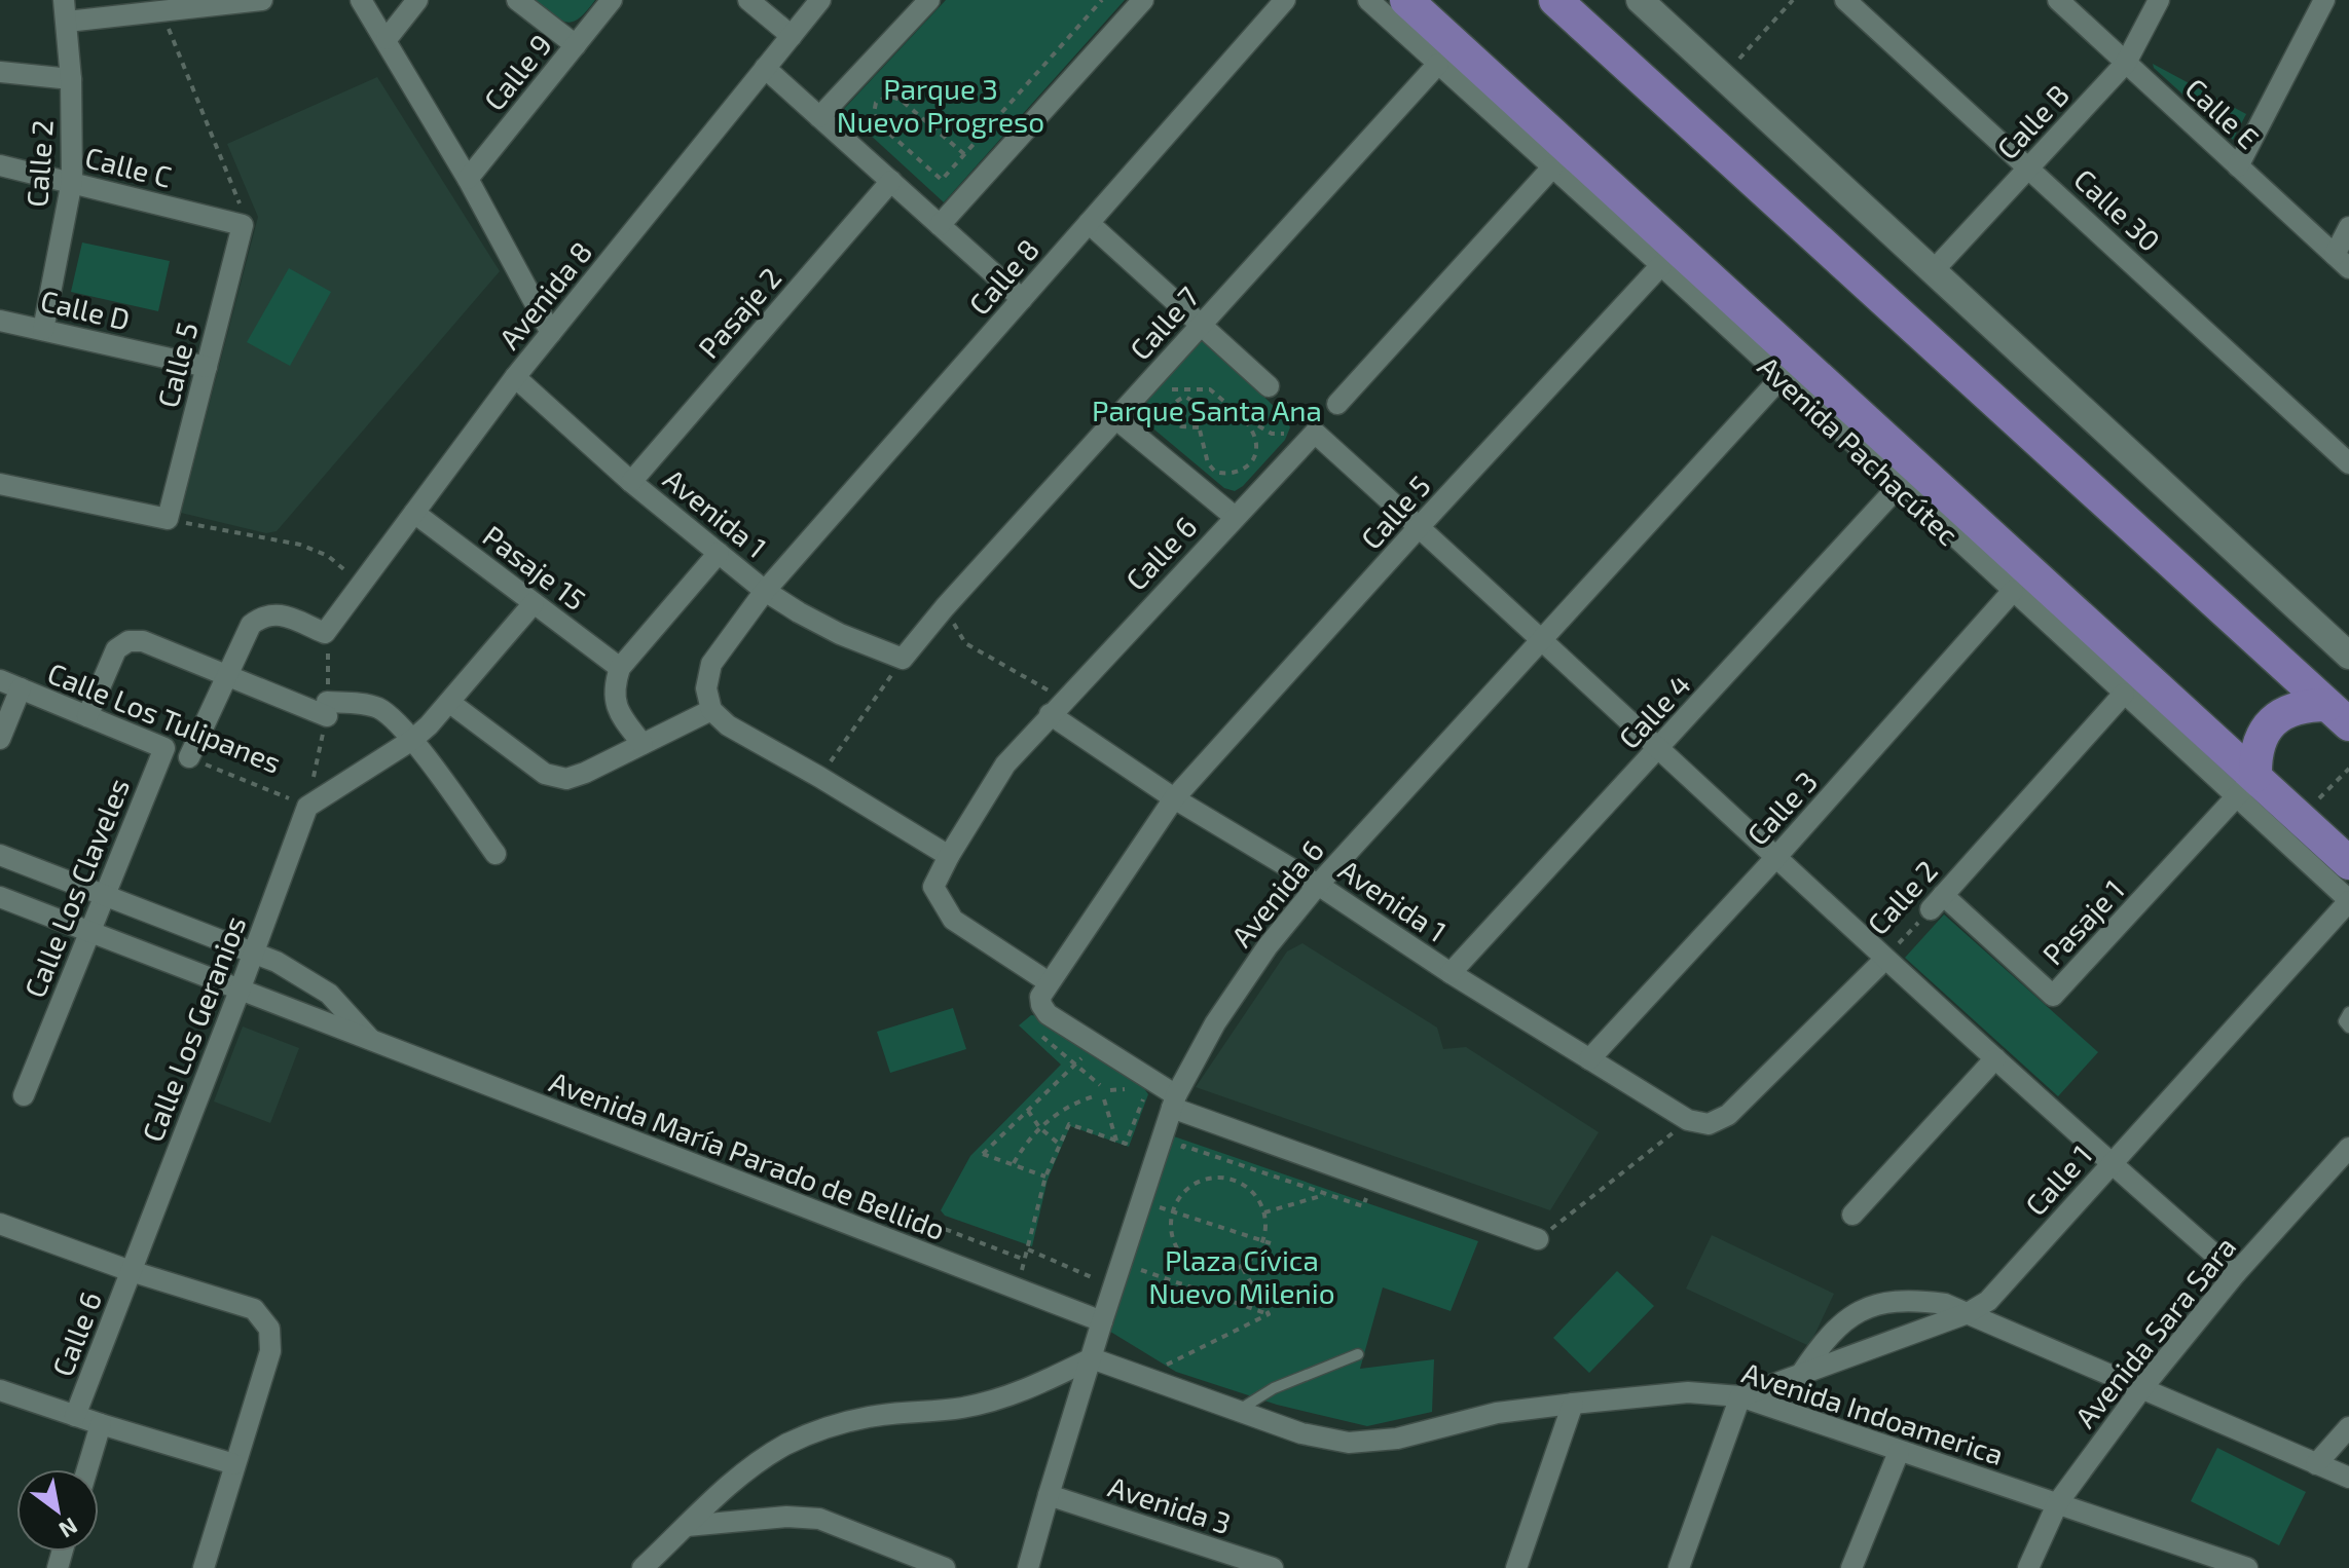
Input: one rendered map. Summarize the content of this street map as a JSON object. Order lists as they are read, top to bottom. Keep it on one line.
{"streets":{"main road":["Avenida Pachacútec"],"street":["Calle 9","Calle E","Calle B","Calle 2","Calle C","Calle 30","Calle 8","Avenida 8","Calle D","Pasaje 2","Calle 7","Calle 5","Avenida 1","Calle 6","Pasaje 15","Calle 4","Calle Los Tulipanes","Calle 3","Calle Los Claveles","Avenida 6","Pasaje 1","Calle Los Geranios","Avenida María Parado de Bellido","Calle 1","Avenida Sara Sara","Avenida Indoamerica","Avenida 3"]},"crossings":[["Calle E","Calle B"],["Calle B","Calle 30"],["Calle 2","Calle C"],["Calle 2","Calle D"],["Calle 2","Avenida Pachacútec"],["Calle 2","Avenida 1"],["Calle 2","Pasaje 1"],["Calle C","Calle 5"],["Calle 8","Avenida 1"],["Avenida 8","Avenida 1"],["Avenida 8","Pasaje 15"],["Calle D","Calle 5"],["Pasaje 2","Avenida 1"],["Calle 7","Avenida Pachacútec"],["Calle 7","Avenida 1"],["Calle 5","Avenida Pachacútec"],["Calle 5","Avenida 1"],["Calle 5","Calle 6"],["Avenida Pachacútec","Calle 4"],["Avenida Pachacútec","Calle 3"],["Avenida Pachacútec","Avenida 6"],["Avenida Pachacútec","Pasaje 1"],["Avenida Pachacútec","Calle 1"],["Avenida 1","Calle 6"],["Avenida 1","Calle 4"],["Avenida 1","Calle 3"],["Avenida 1","Avenida 6"],["Calle 6","Calle Los Geranios"],["Calle Los Tulipanes","Calle Los Claveles"],["Calle Los Tulipanes","Calle Los Geranios"],["Calle Los Claveles","Avenida María Parado de Bellido"],["Avenida 6","Avenida María Parado de Bellido"],["Avenida 6","Avenida Indoamerica"],["Avenida 6","Avenida 3"],["Calle Los Geranios","Avenida María Parado de Bellido"],["Calle 1","Avenida Indoamerica"],["Avenida Sara Sara","Avenida Indoamerica"]],"parks":["Parque 3 Nuevo Progreso","Parque Santa Ana","Plaza Cívica Nuevo Milenio"],"north":"bottom right"}
